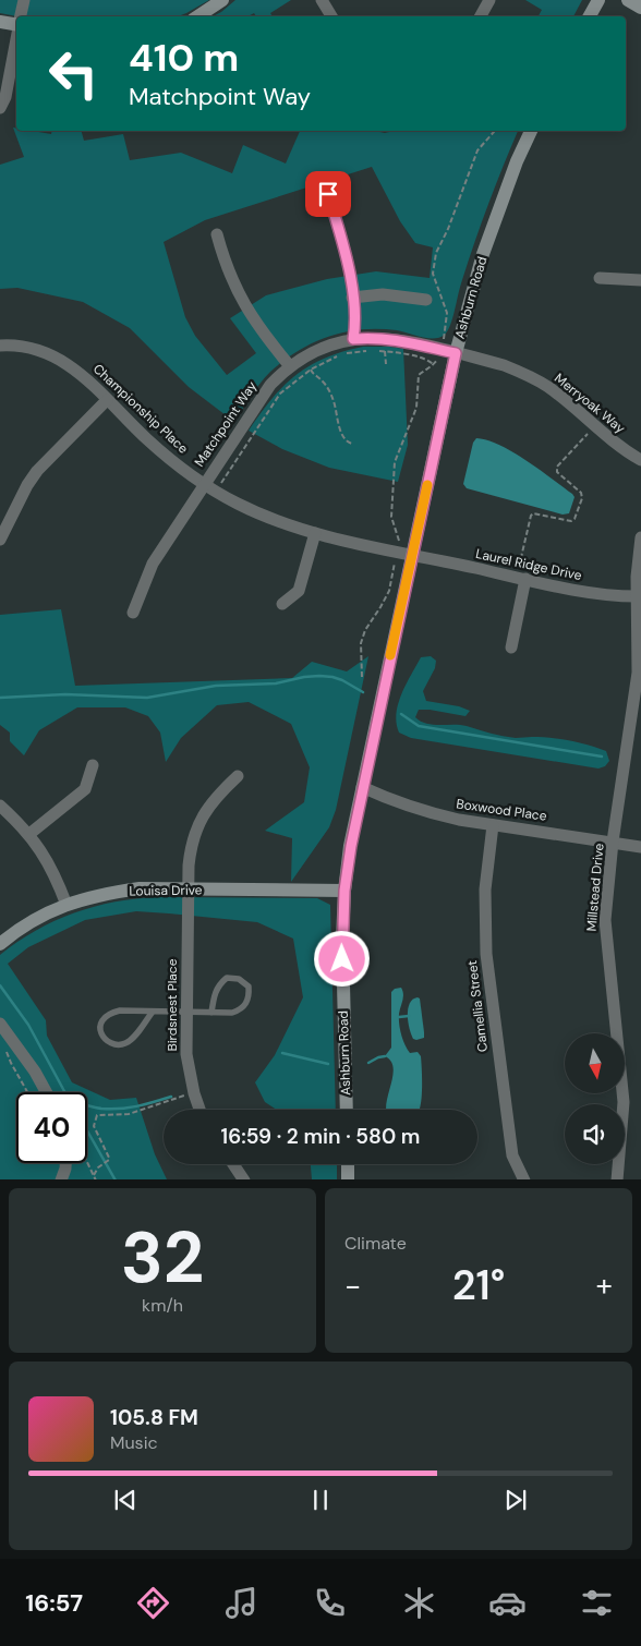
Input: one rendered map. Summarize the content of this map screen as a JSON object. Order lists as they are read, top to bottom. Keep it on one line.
{"streets":{"street":["Ashburn Road","Merryoak Way","Championship Place","Matchpoint Way","Laurel Ridge Drive","Boxwood Place","Millstead Drive","Louisa Drive","Birdsnest Place","Camellia Street"]},"crossings":[["Ashburn Road","Merryoak Way"],["Ashburn Road","Championship Place"],["Ashburn Road","Matchpoint Way"],["Ashburn Road","Laurel Ridge Drive"],["Ashburn Road","Boxwood Place"],["Ashburn Road","Louisa Drive"],["Merryoak Way","Matchpoint Way"],["Championship Place","Matchpoint Way"],["Championship Place","Laurel Ridge Drive"],["Laurel Ridge Drive","Millstead Drive"],["Boxwood Place","Millstead Drive"],["Boxwood Place","Camellia Street"],["Louisa Drive","Birdsnest Place"]],"north":"bottom","page":{"turn":["410 m","Matchpoint Way"],"limit":"40","trip":"16:59 · 2 min · 580 m","tile":[["32","km/h"],"Climate"],"heat":["−","21°","+"],"song":["105.8 FM","Music"],"tabs":"16:57"}}
